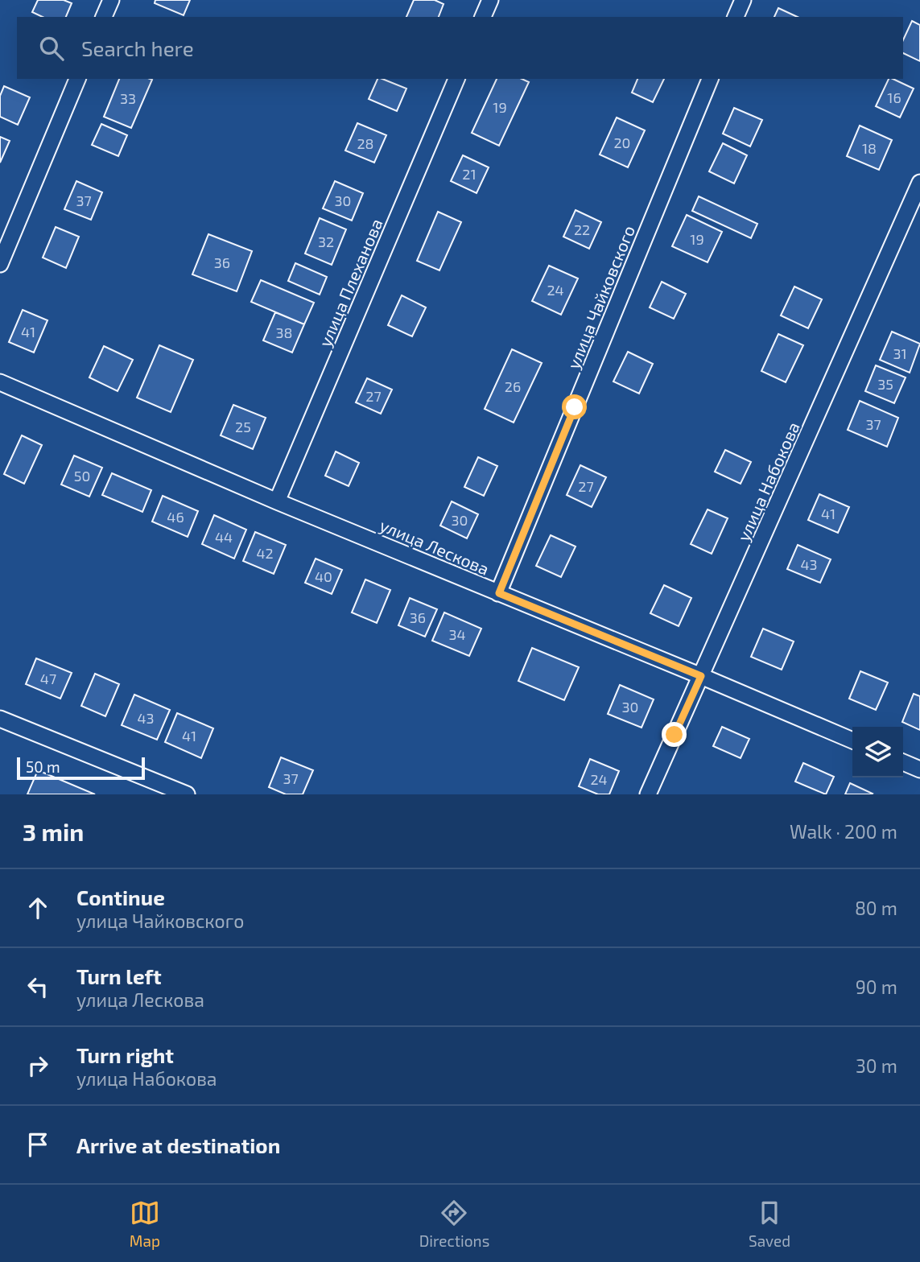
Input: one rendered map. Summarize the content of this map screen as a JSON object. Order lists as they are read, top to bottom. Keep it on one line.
{"streets":{"street":["улица Плеханова","улица Чайковского","улица Набокова","улица Лескова"]},"crossings":[["улица Плеханова","улица Лескова"],["улица Чайковского","улица Лескова"],["улица Набокова","улица Лескова"]],"house_numbers":["16","33","19","20","28","18","21","37","30","22","19","32","36","24","41","38","31","35","26","27","37","25","50","27","41","46","30","44","42","43","40","36","34","47","30","43","41","37","24"],"scale_bar":"50 m","page":{"search":"Search here","scale":"50 m","heading":["3 min","Walk · 200 m"],"list":[["Continue","улица Чайковского","80 m"],["Turn left","улица Лескова","90 m"],["Turn right","улица Набокова","30 m"],"Arrive at destination"],"nav":["Map","Directions","Saved"]}}
